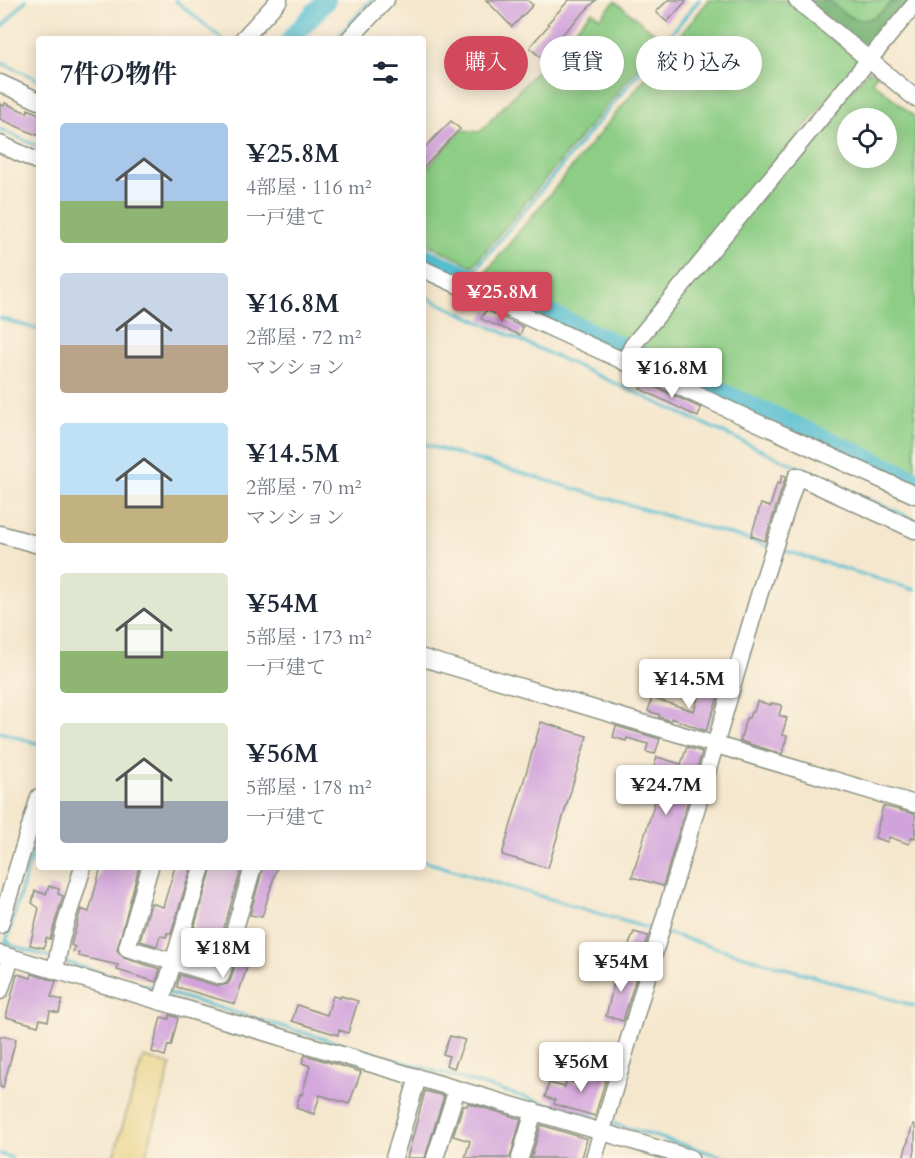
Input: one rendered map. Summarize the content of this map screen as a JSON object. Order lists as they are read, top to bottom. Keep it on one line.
{"page":{"chip":["購入","賃貸","絞り込み"],"heading":"7件の物件","list":[{"name":"¥25.8M","note":"4部屋 · 116 m² · 一戸建て"},{"name":"¥16.8M","note":"2部屋 · 72 m² · マンション"},{"name":"¥14.5M","note":"2部屋 · 70 m² · マンション"},{"name":"¥54M","note":"5部屋 · 173 m² · 一戸建て"},{"name":"¥56M","note":"5部屋 · 178 m² · 一戸建て"}],"price":["¥25.8M","¥16.8M","¥14.5M","¥24.7M","¥18M","¥54M","¥56M"]}}
